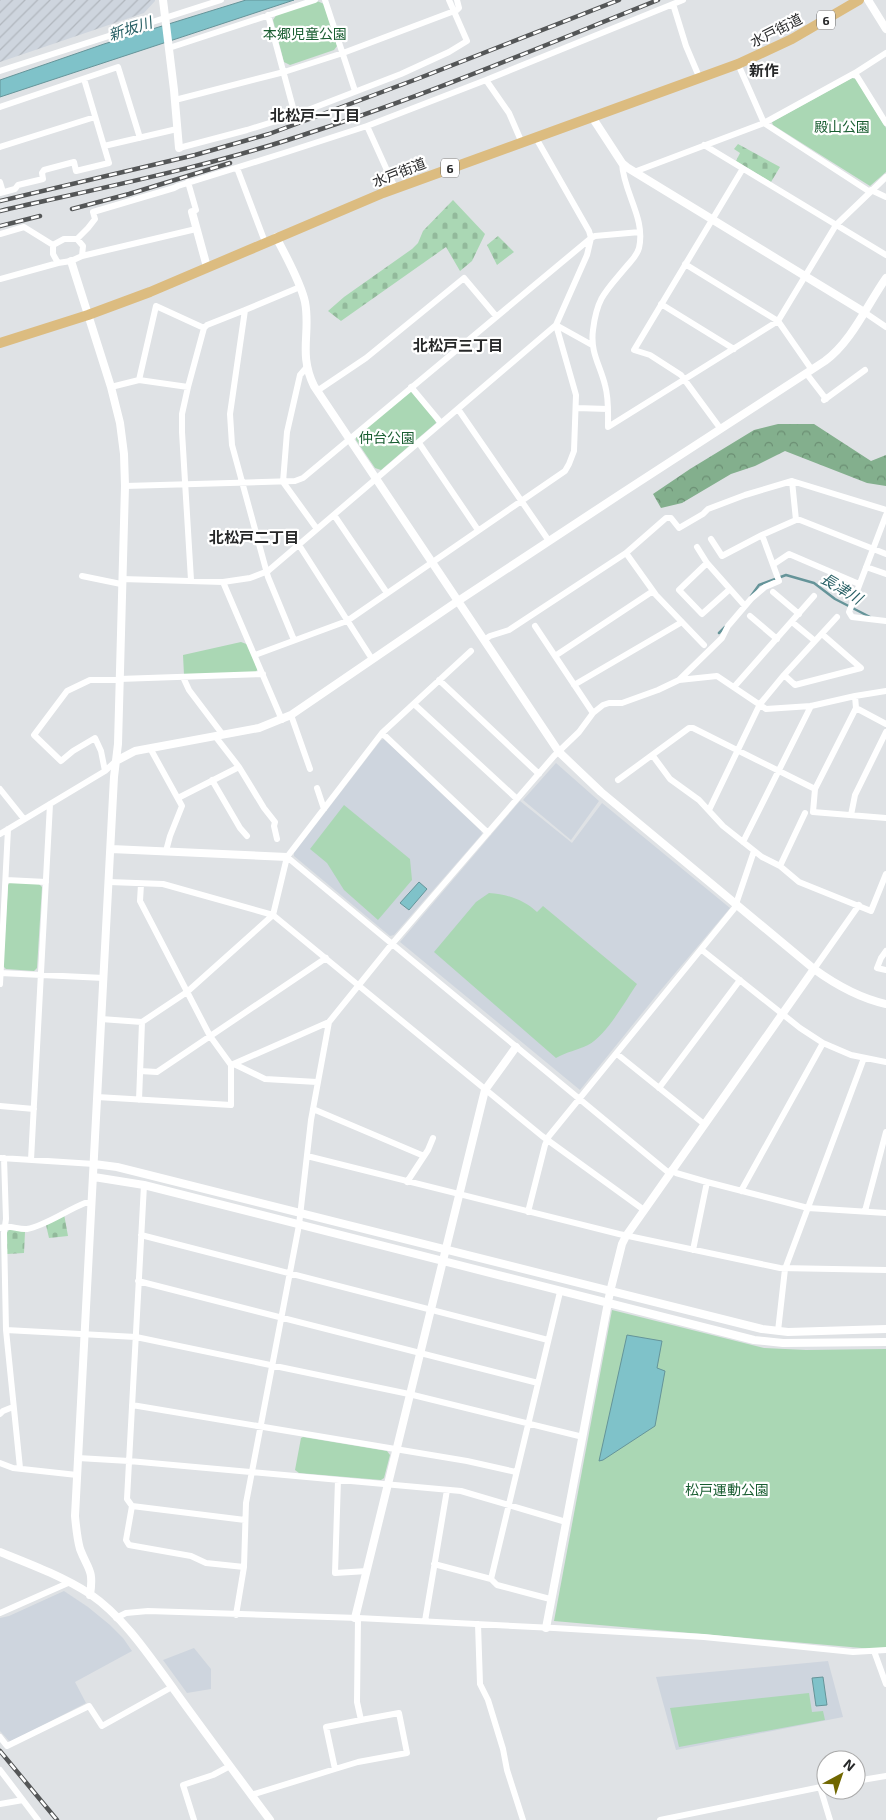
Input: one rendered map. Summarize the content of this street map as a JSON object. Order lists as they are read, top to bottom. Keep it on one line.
{"streets":{"highway":["6","水戸街道"]},"districts":["新作","北松戸一丁目","北松戸三丁目","北松戸二丁目"],"water":["新坂川","長津川"],"parks":["本郷児童公園","殿山公園","仲台公園","松戸運動公園"],"north":"top right"}
